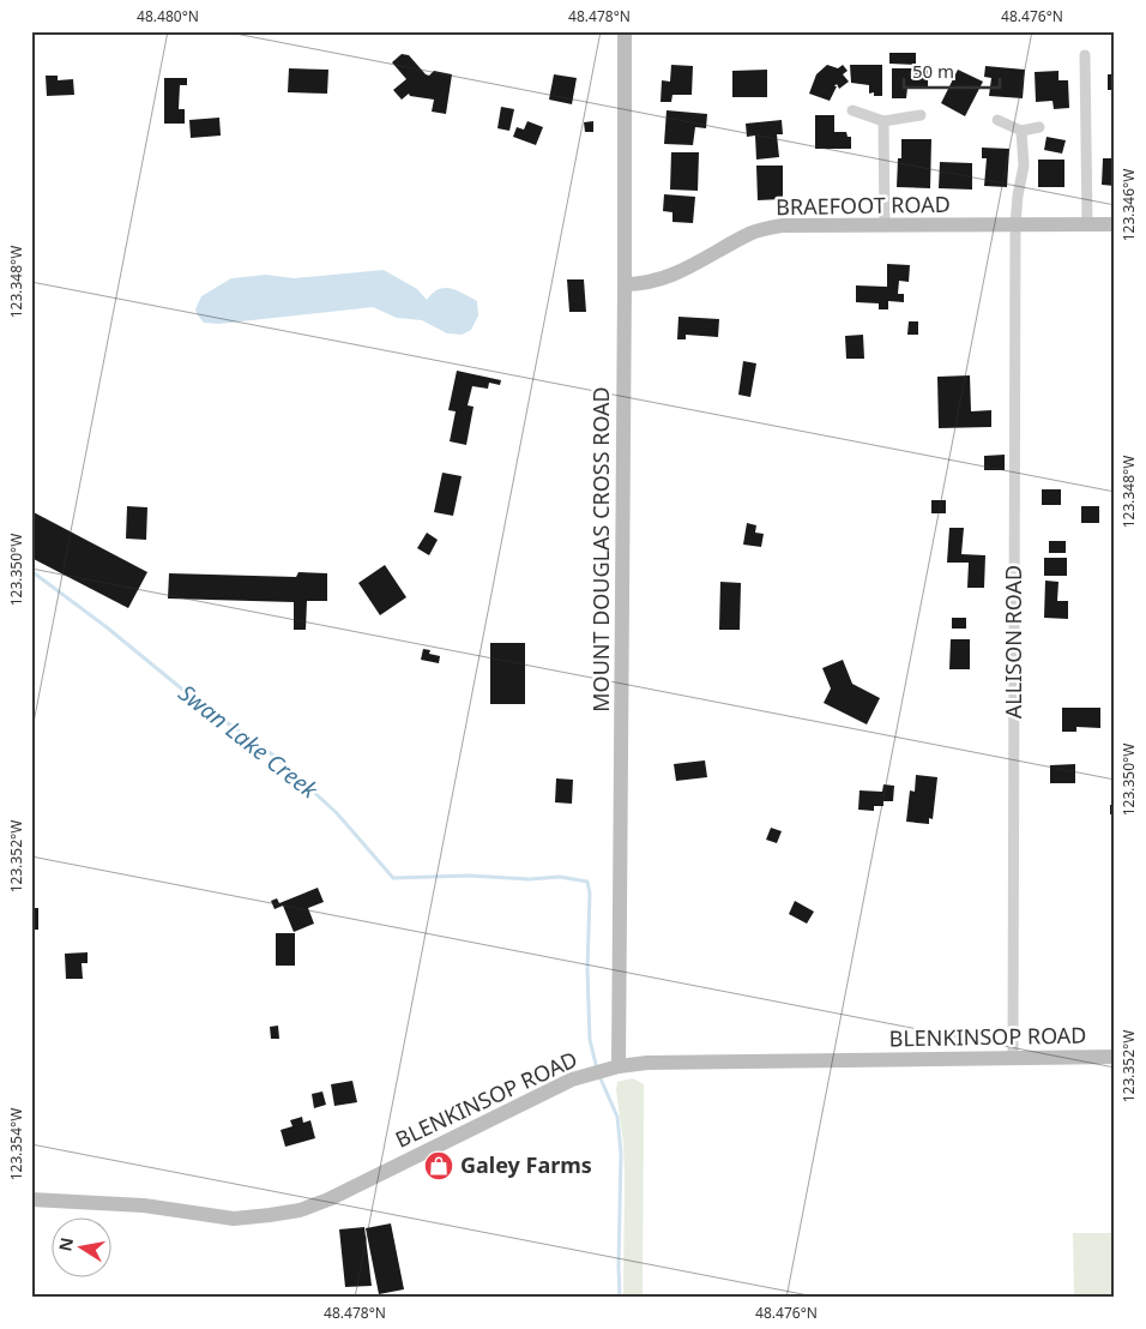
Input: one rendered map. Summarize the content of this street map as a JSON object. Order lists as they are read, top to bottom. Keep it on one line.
{"streets":{"street":["BRAEFOOT ROAD","MOUNT DOUGLAS CROSS ROAD","ALLISON ROAD","BLENKINSOP ROAD"]},"crossings":[["BRAEFOOT ROAD","MOUNT DOUGLAS CROSS ROAD"],["BRAEFOOT ROAD","ALLISON ROAD"],["MOUNT DOUGLAS CROSS ROAD","BLENKINSOP ROAD"],["ALLISON ROAD","BLENKINSOP ROAD"]],"water":["Swan Lake Creek"],"places":{"shop":["Galey Farms"]},"scale_bar":"50 m","north":"left","coordinates":["48.480°N","48.478°N","48.476°N","123.346°W","123.348°W","123.350°W","123.352°W","123.354°W"]}
